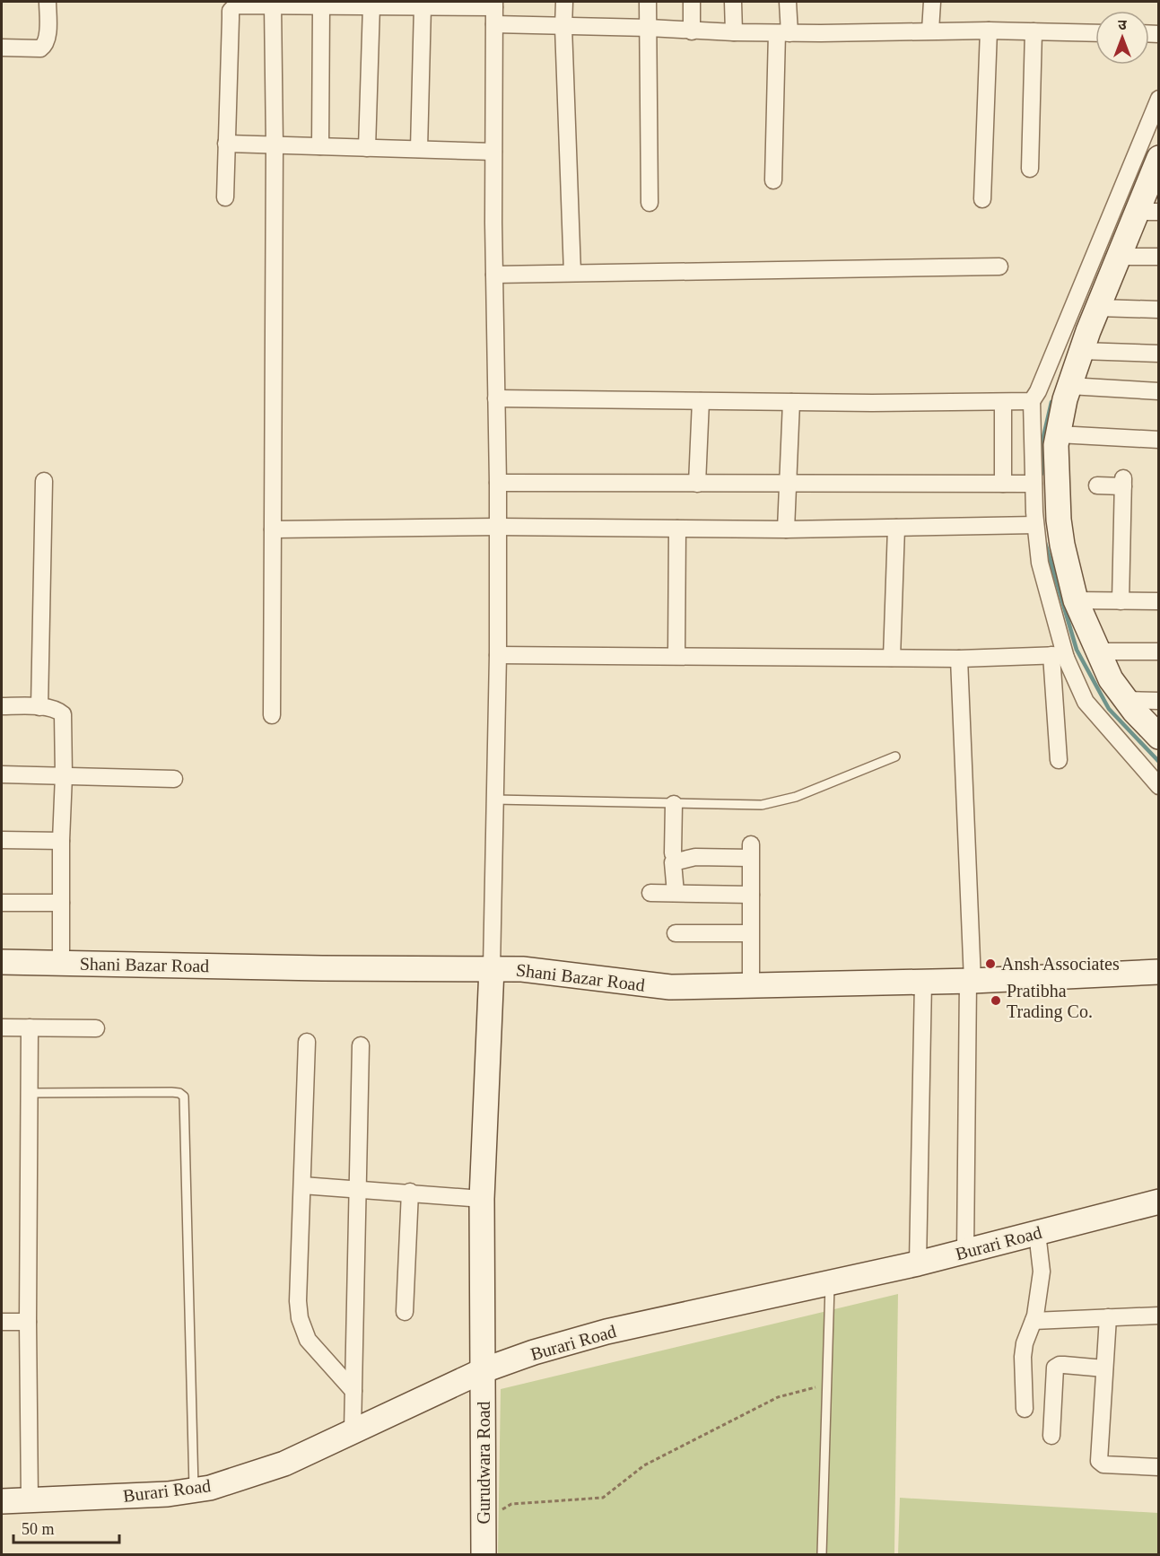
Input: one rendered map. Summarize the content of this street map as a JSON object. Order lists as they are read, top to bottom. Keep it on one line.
{"streets":{"street":["Shani Bazar Road","Burari Road","Gurudwara Road"]},"crossings":[["Shani Bazar Road","Gurudwara Road"],["Burari Road","Gurudwara Road"]],"places":["Ansh Associates","Pratibha Trading Co."],"scale_bar":"50 m","north":"top"}
